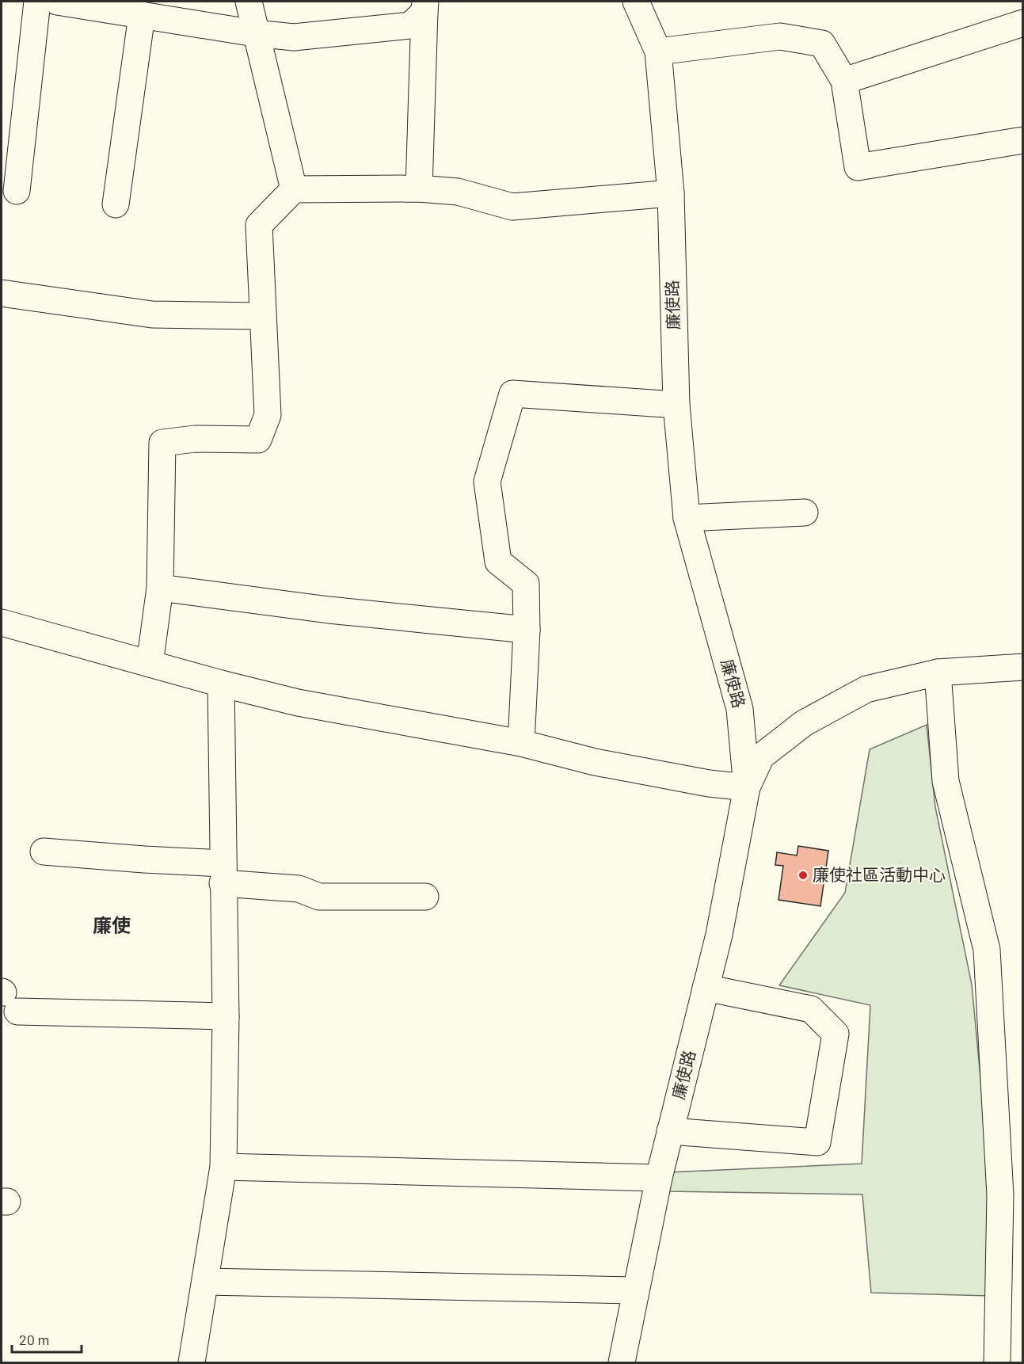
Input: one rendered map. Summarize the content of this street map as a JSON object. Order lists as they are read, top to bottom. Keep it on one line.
{"streets":{"street":["廉使路"]},"districts":["廉使"],"places":["廉使社區活動中心"],"scale_bar":"20 m"}
